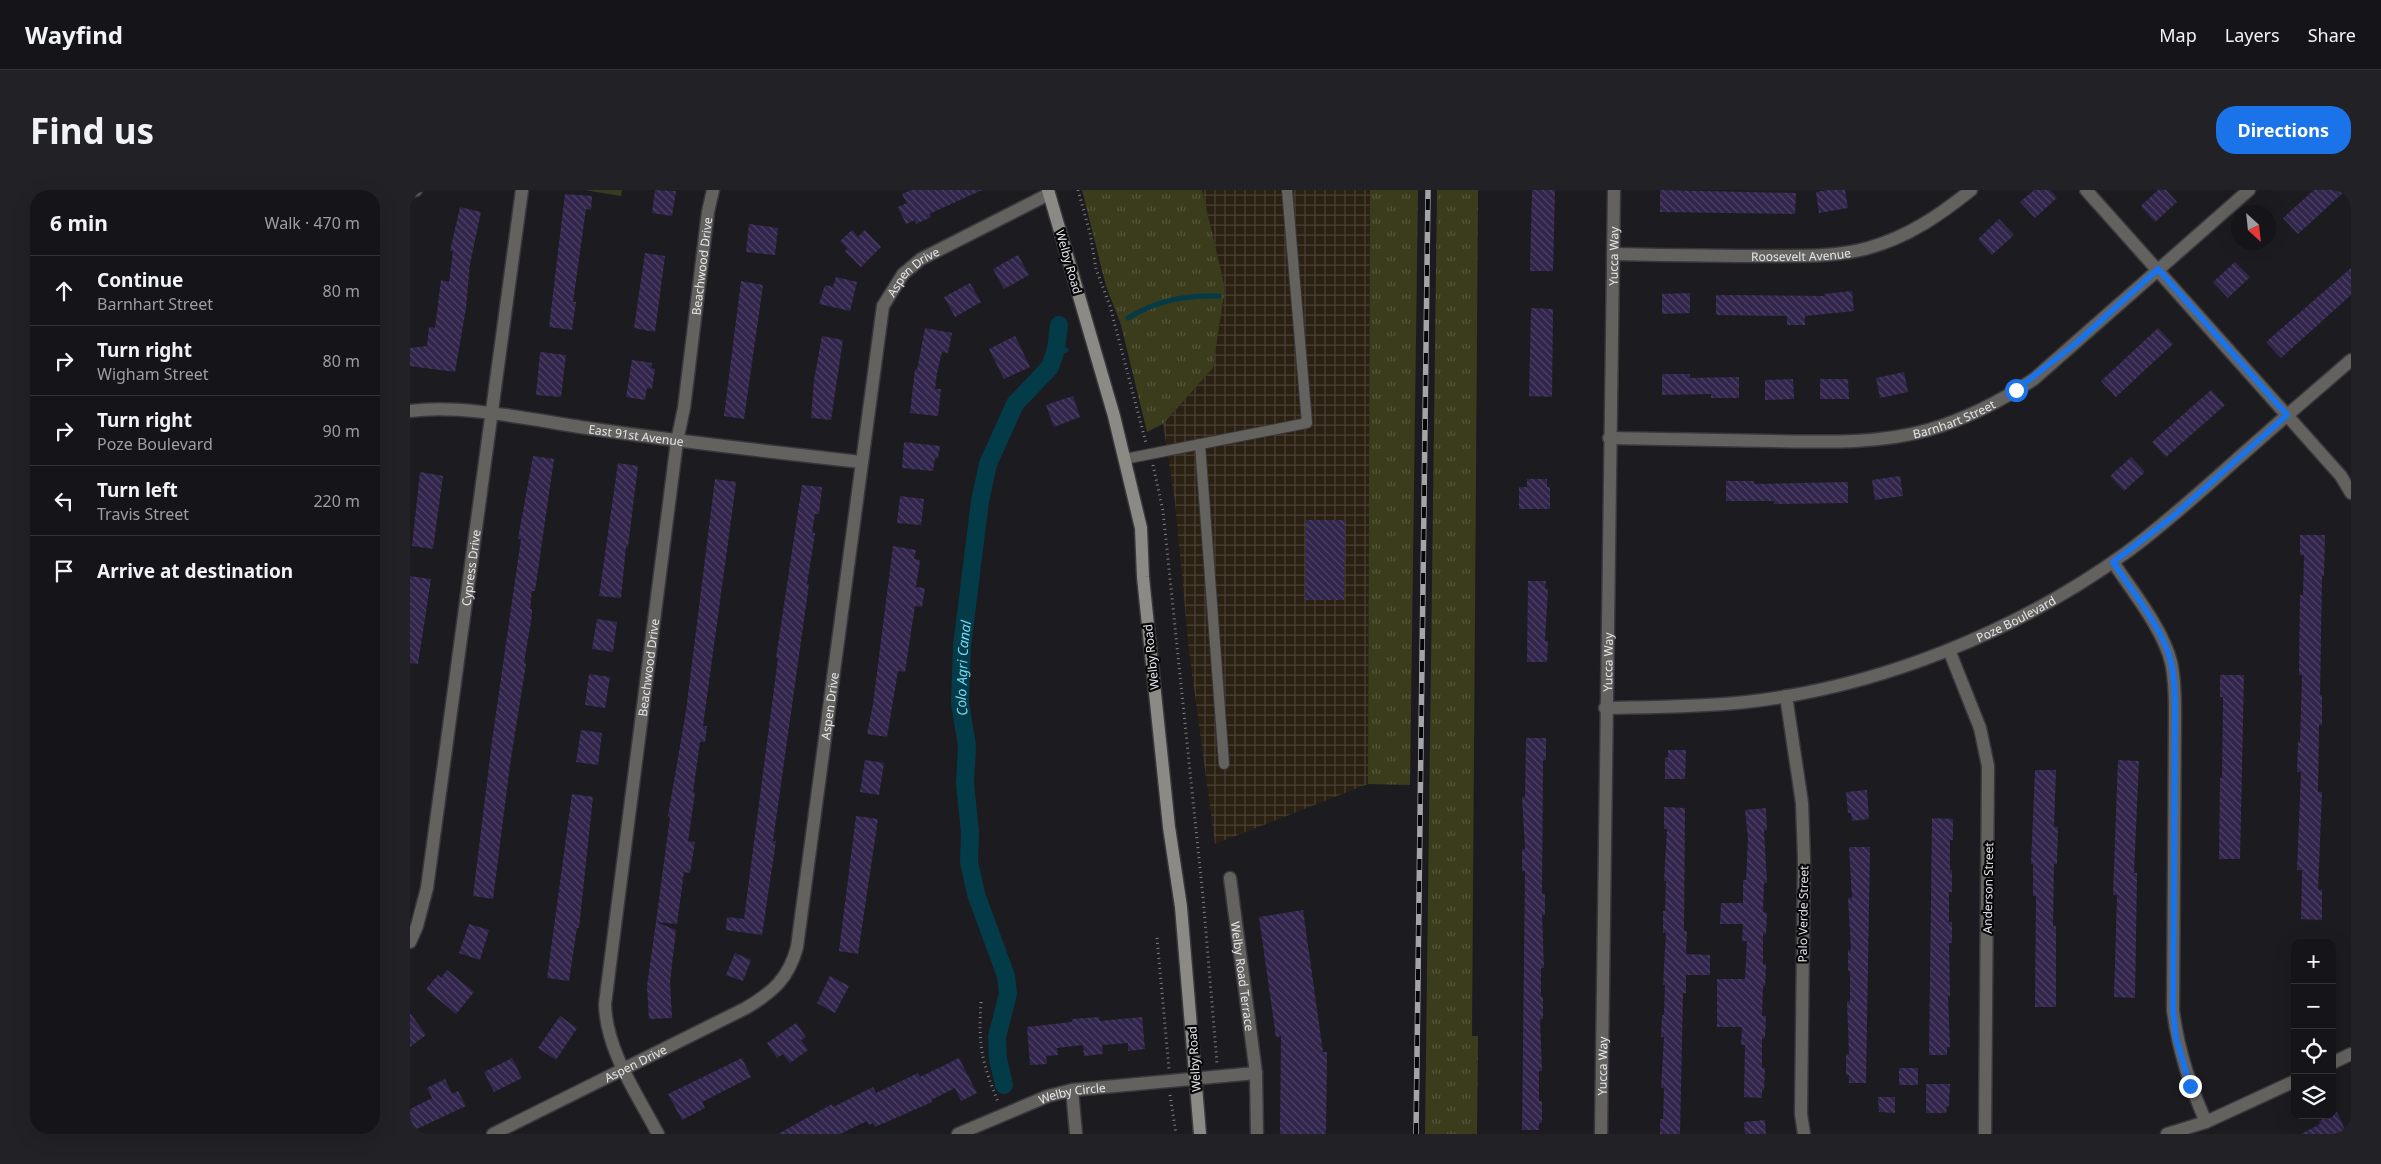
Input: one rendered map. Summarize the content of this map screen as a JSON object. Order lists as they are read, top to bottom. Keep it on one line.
{"streets":{"street":["Roosevelt Avenue","Yucca Way","Welby Road","Beachwood Drive","Aspen Drive","Barnhart Street","East 91st Avenue","Cypress Drive","Poze Boulevard","Anderson Street","Palo Verde Street","Welby Road Terrace","Welby Circle"]},"crossings":[["Roosevelt Avenue","Yucca Way"],["Yucca Way","Barnhart Street"],["Yucca Way","Poze Boulevard"],["Welby Road","Aspen Drive"],["Welby Road","Welby Circle"],["Beachwood Drive","Aspen Drive"],["Beachwood Drive","East 91st Avenue"],["Aspen Drive","East 91st Avenue"],["East 91st Avenue","Cypress Drive"],["Poze Boulevard","Anderson Street"],["Poze Boulevard","Palo Verde Street"]],"water":["Colo Agri Canal"],"north":"bottom right","page":{"header":"Wayfind","nav":["Map","Layers","Share"],"buttons":"Directions","title":"Find us","heading":["6 min","Walk · 470 m"],"list":[["Continue","Barnhart Street","80 m"],["Turn right","Wigham Street","80 m"],["Turn right","Poze Boulevard","90 m"],["Turn left","Travis Street","220 m"],"Arrive at destination"],"map_buttons":["+","−"]}}
